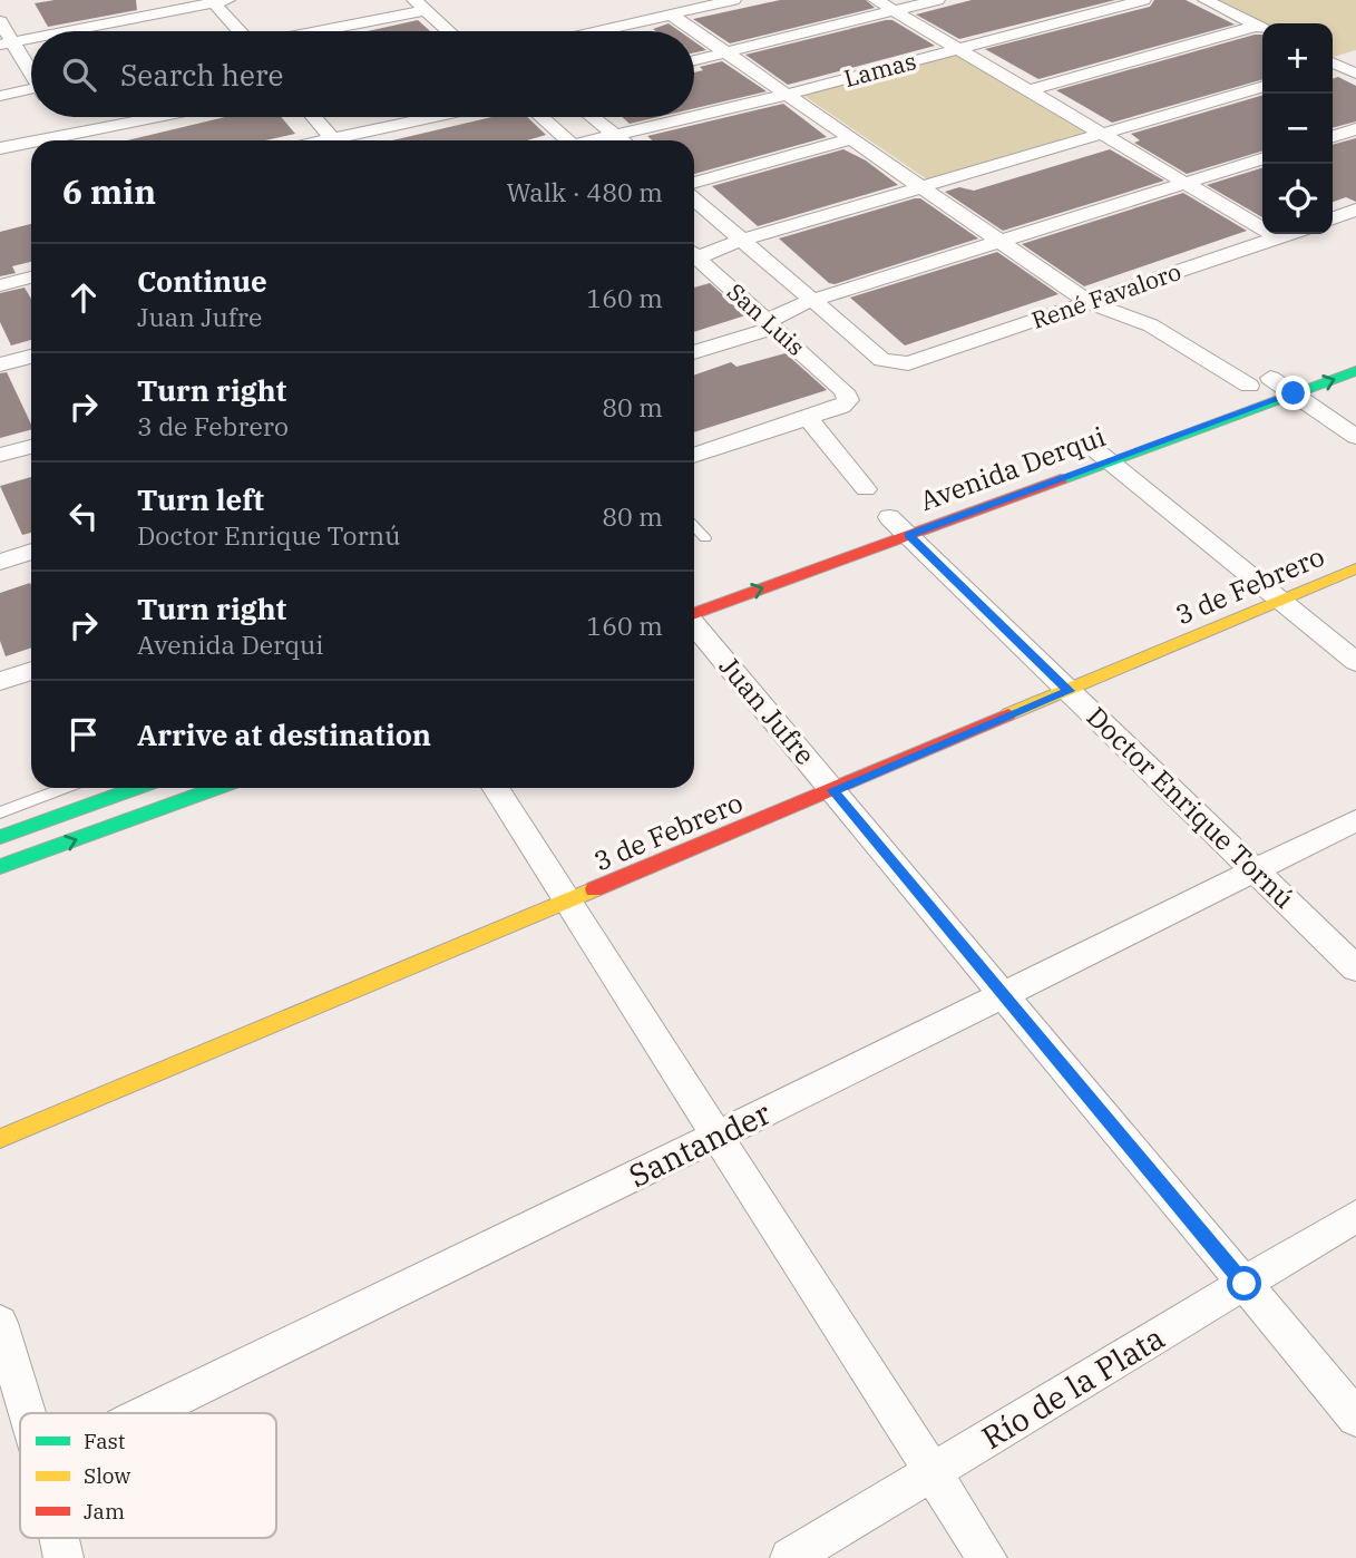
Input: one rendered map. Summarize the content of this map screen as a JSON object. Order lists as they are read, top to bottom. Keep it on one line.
{"streets":{"street":["Lamas","René Favaloro","San Luis","Avenida Derqui","3 de Febrero","Juan Jufre","Doctor Enrique Tornú","Santander","Río de la Plata"]},"crossings":[["Avenida Derqui","Doctor Enrique Tornú"],["3 de Febrero","Juan Jufre"],["3 de Febrero","Doctor Enrique Tornú"],["Juan Jufre","Santander"],["Juan Jufre","Río de la Plata"],["Doctor Enrique Tornú","Santander"]],"legend":["Fast","Slow","Jam"],"page":{"map_buttons":["+","−"],"search":"Search here","heading":["6 min","Walk · 480 m"],"list":[["Continue","Juan Jufre","160 m"],["Turn right","3 de Febrero","80 m"],["Turn left","Doctor Enrique Tornú","80 m"],["Turn right","Avenida Derqui","160 m"],"Arrive at destination"]}}
